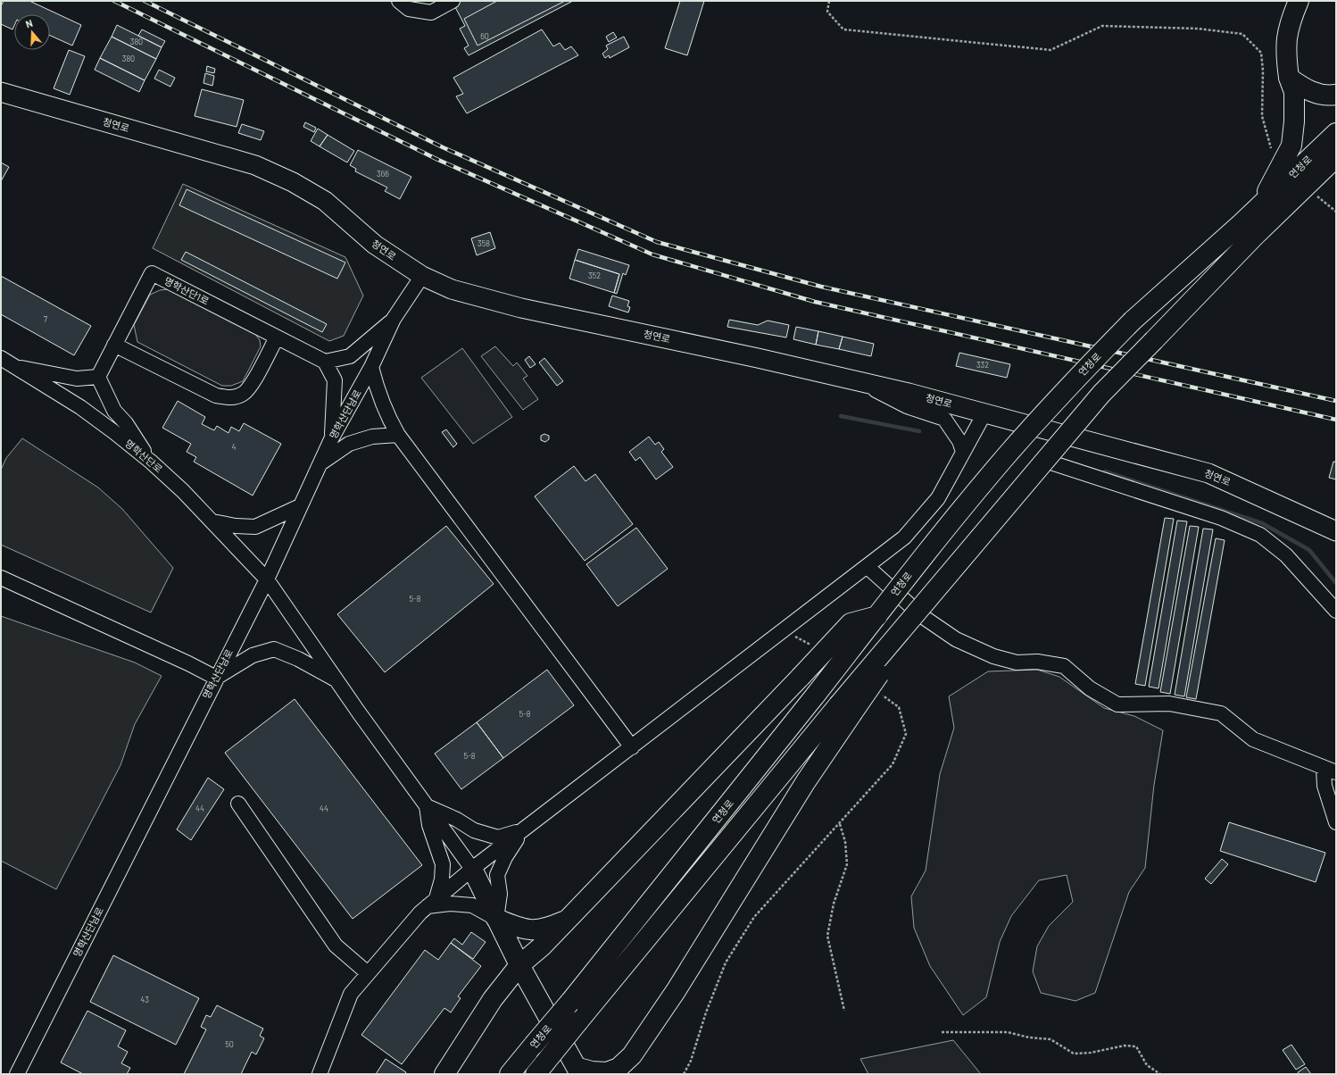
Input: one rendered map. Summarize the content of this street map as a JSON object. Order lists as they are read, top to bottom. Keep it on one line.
{"streets":{"highway":["연청로"],"main road":["청연로"],"street":["명학산단1로","명학산단남로","명학산단로"]},"crossings":[["청연로","명학산단남로"],["명학산단남로","명학산단로"]],"house_numbers":["60","380","380","366","358","352","7","332","4","5-8","5-8","5-8","44","44","43","50"],"north":"top"}
